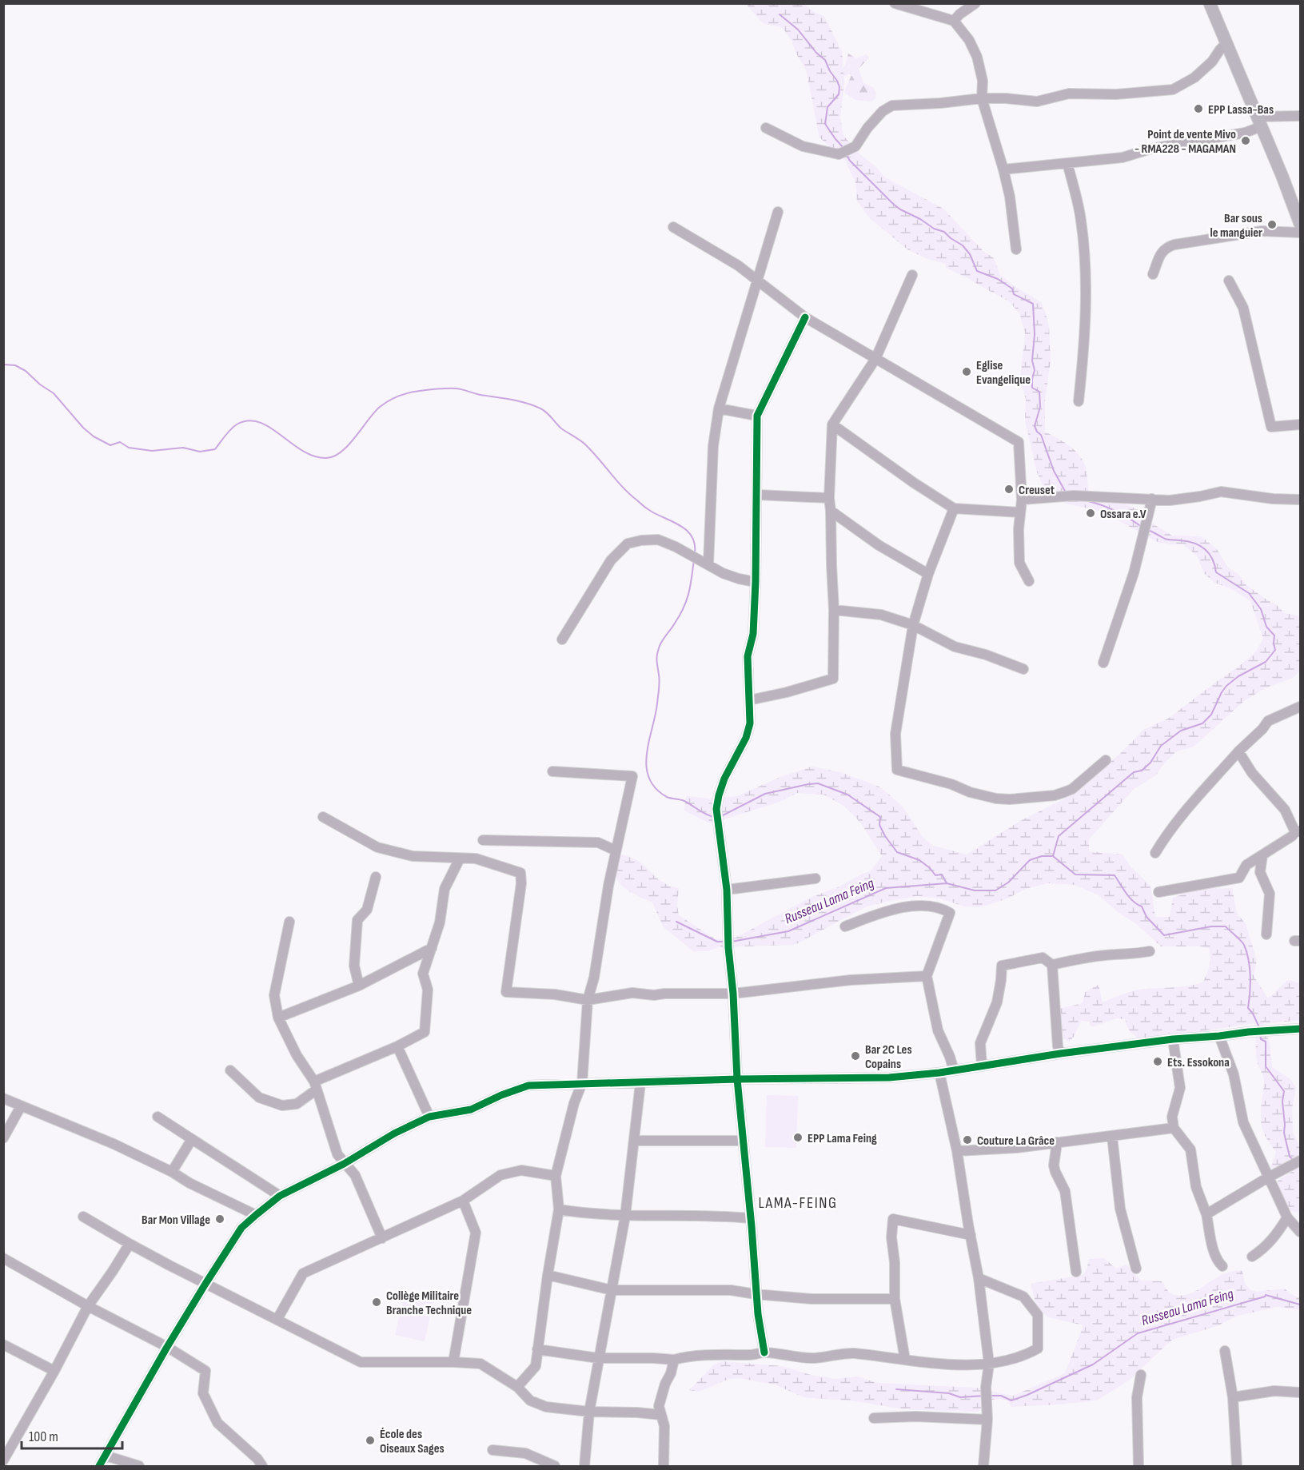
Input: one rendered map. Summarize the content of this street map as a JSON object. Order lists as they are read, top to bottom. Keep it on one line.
{"districts":["LAMA-FEING"],"water":["Russeau Lama Feing"],"places":["EPP Lassa-Bas","Point de vente Mivo - RMA228 - MAGAMAN","Bar sous le manguier","Eglise Evangelique","Creuset","Ossara e.V","Bar 2C Les Copains","Ets. Essokona","EPP Lama Feing","Couture La Grâce","Bar Mon Village","Collège Militaire Branche Technique","École des Oiseaux Sages"],"scale_bar":"100 m"}
